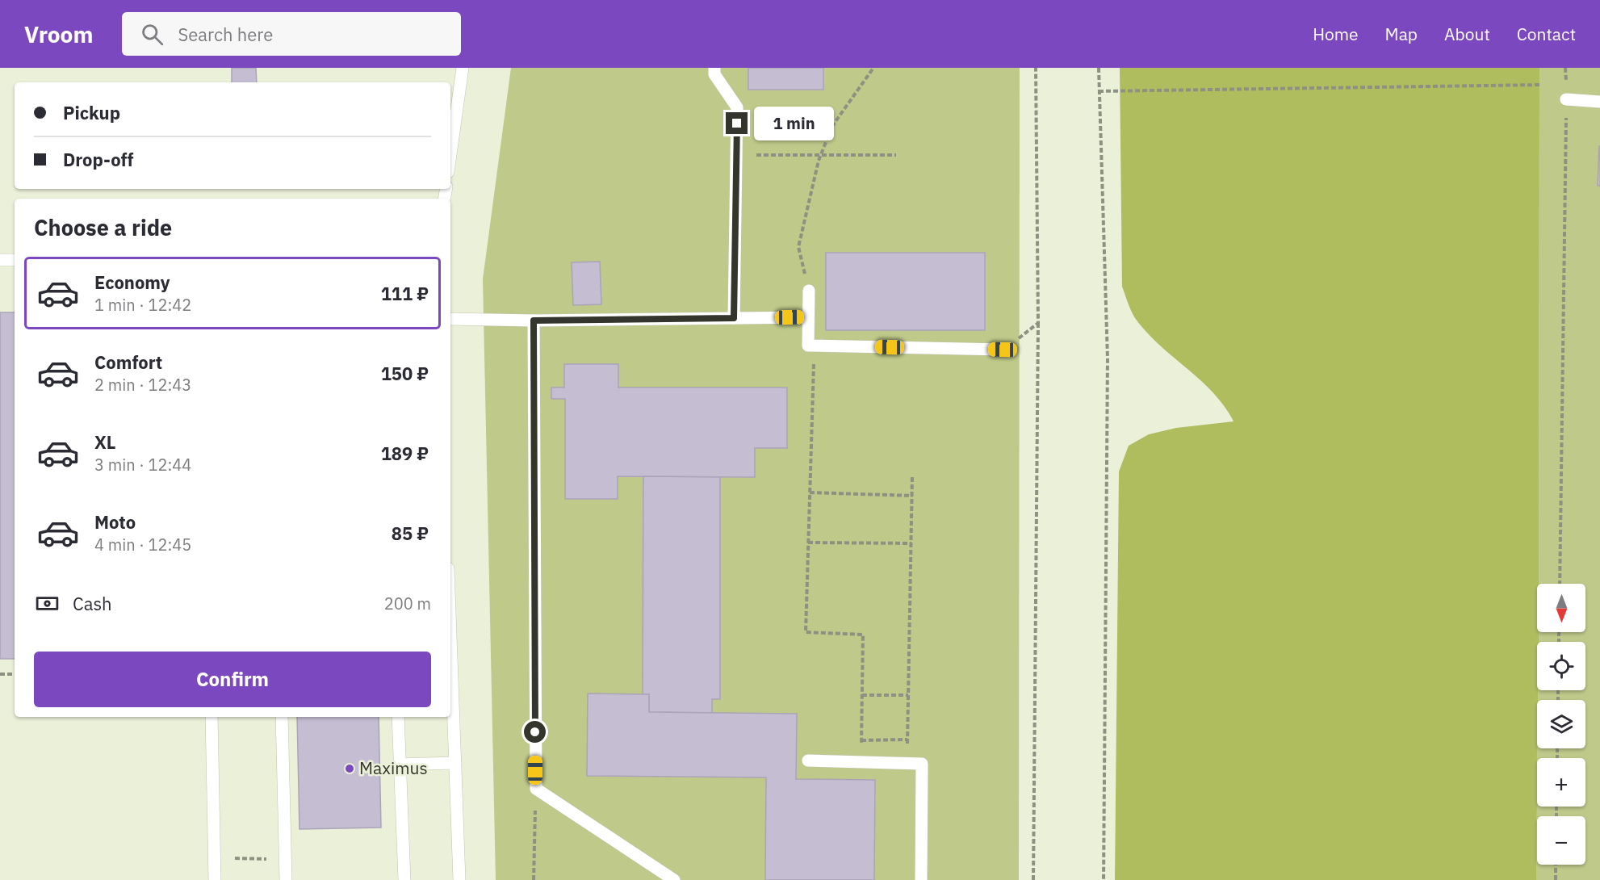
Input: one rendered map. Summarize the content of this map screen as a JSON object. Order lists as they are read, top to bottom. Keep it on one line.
{"places":["Maximus"],"north":"bottom","page":{"header":"Vroom","search":"Search here","nav":["Home","Map","About","Contact"],"banner":["Pickup","Drop-off"],"bubble":"1 min","heading":"Choose a ride","list":[{"name":"Economy","note":"1 min · 12:42","value":"111 ₽"},{"name":"Comfort","note":"2 min · 12:43","value":"150 ₽"},{"name":"XL","note":"3 min · 12:44","value":"189 ₽"},{"name":"Moto","note":"4 min · 12:45","value":"85 ₽"}],"pay":["Cash","200 m"],"map_buttons":["+","−"],"buttons":"Confirm"}}
